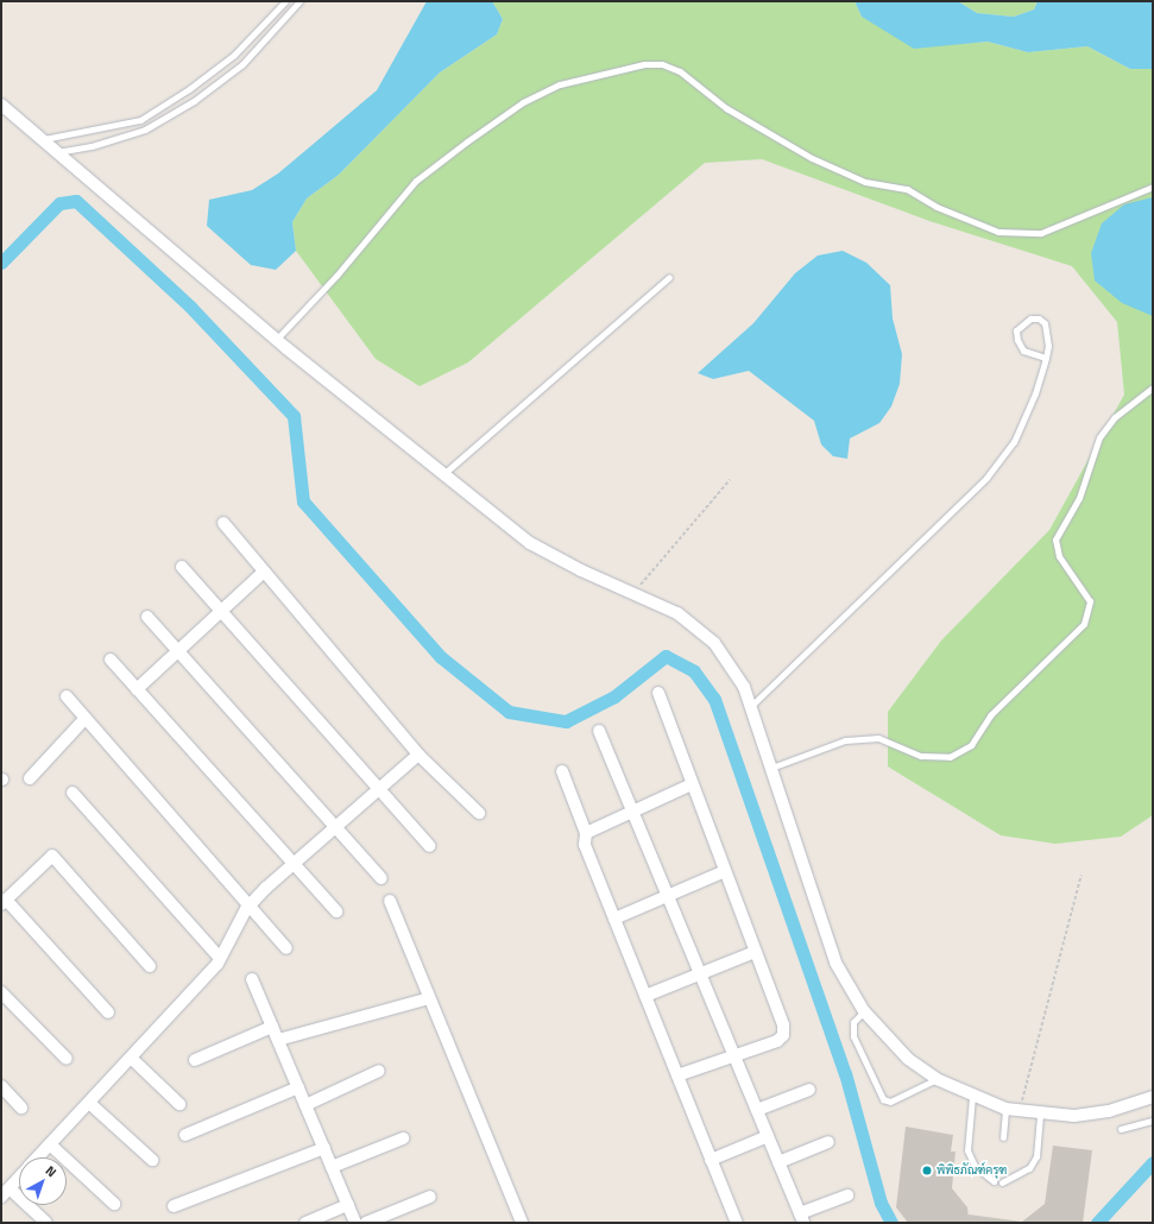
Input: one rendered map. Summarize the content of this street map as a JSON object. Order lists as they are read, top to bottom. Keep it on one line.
{"places":["พิพิธภัณฑ์ครุฑ"],"north":"top right"}
